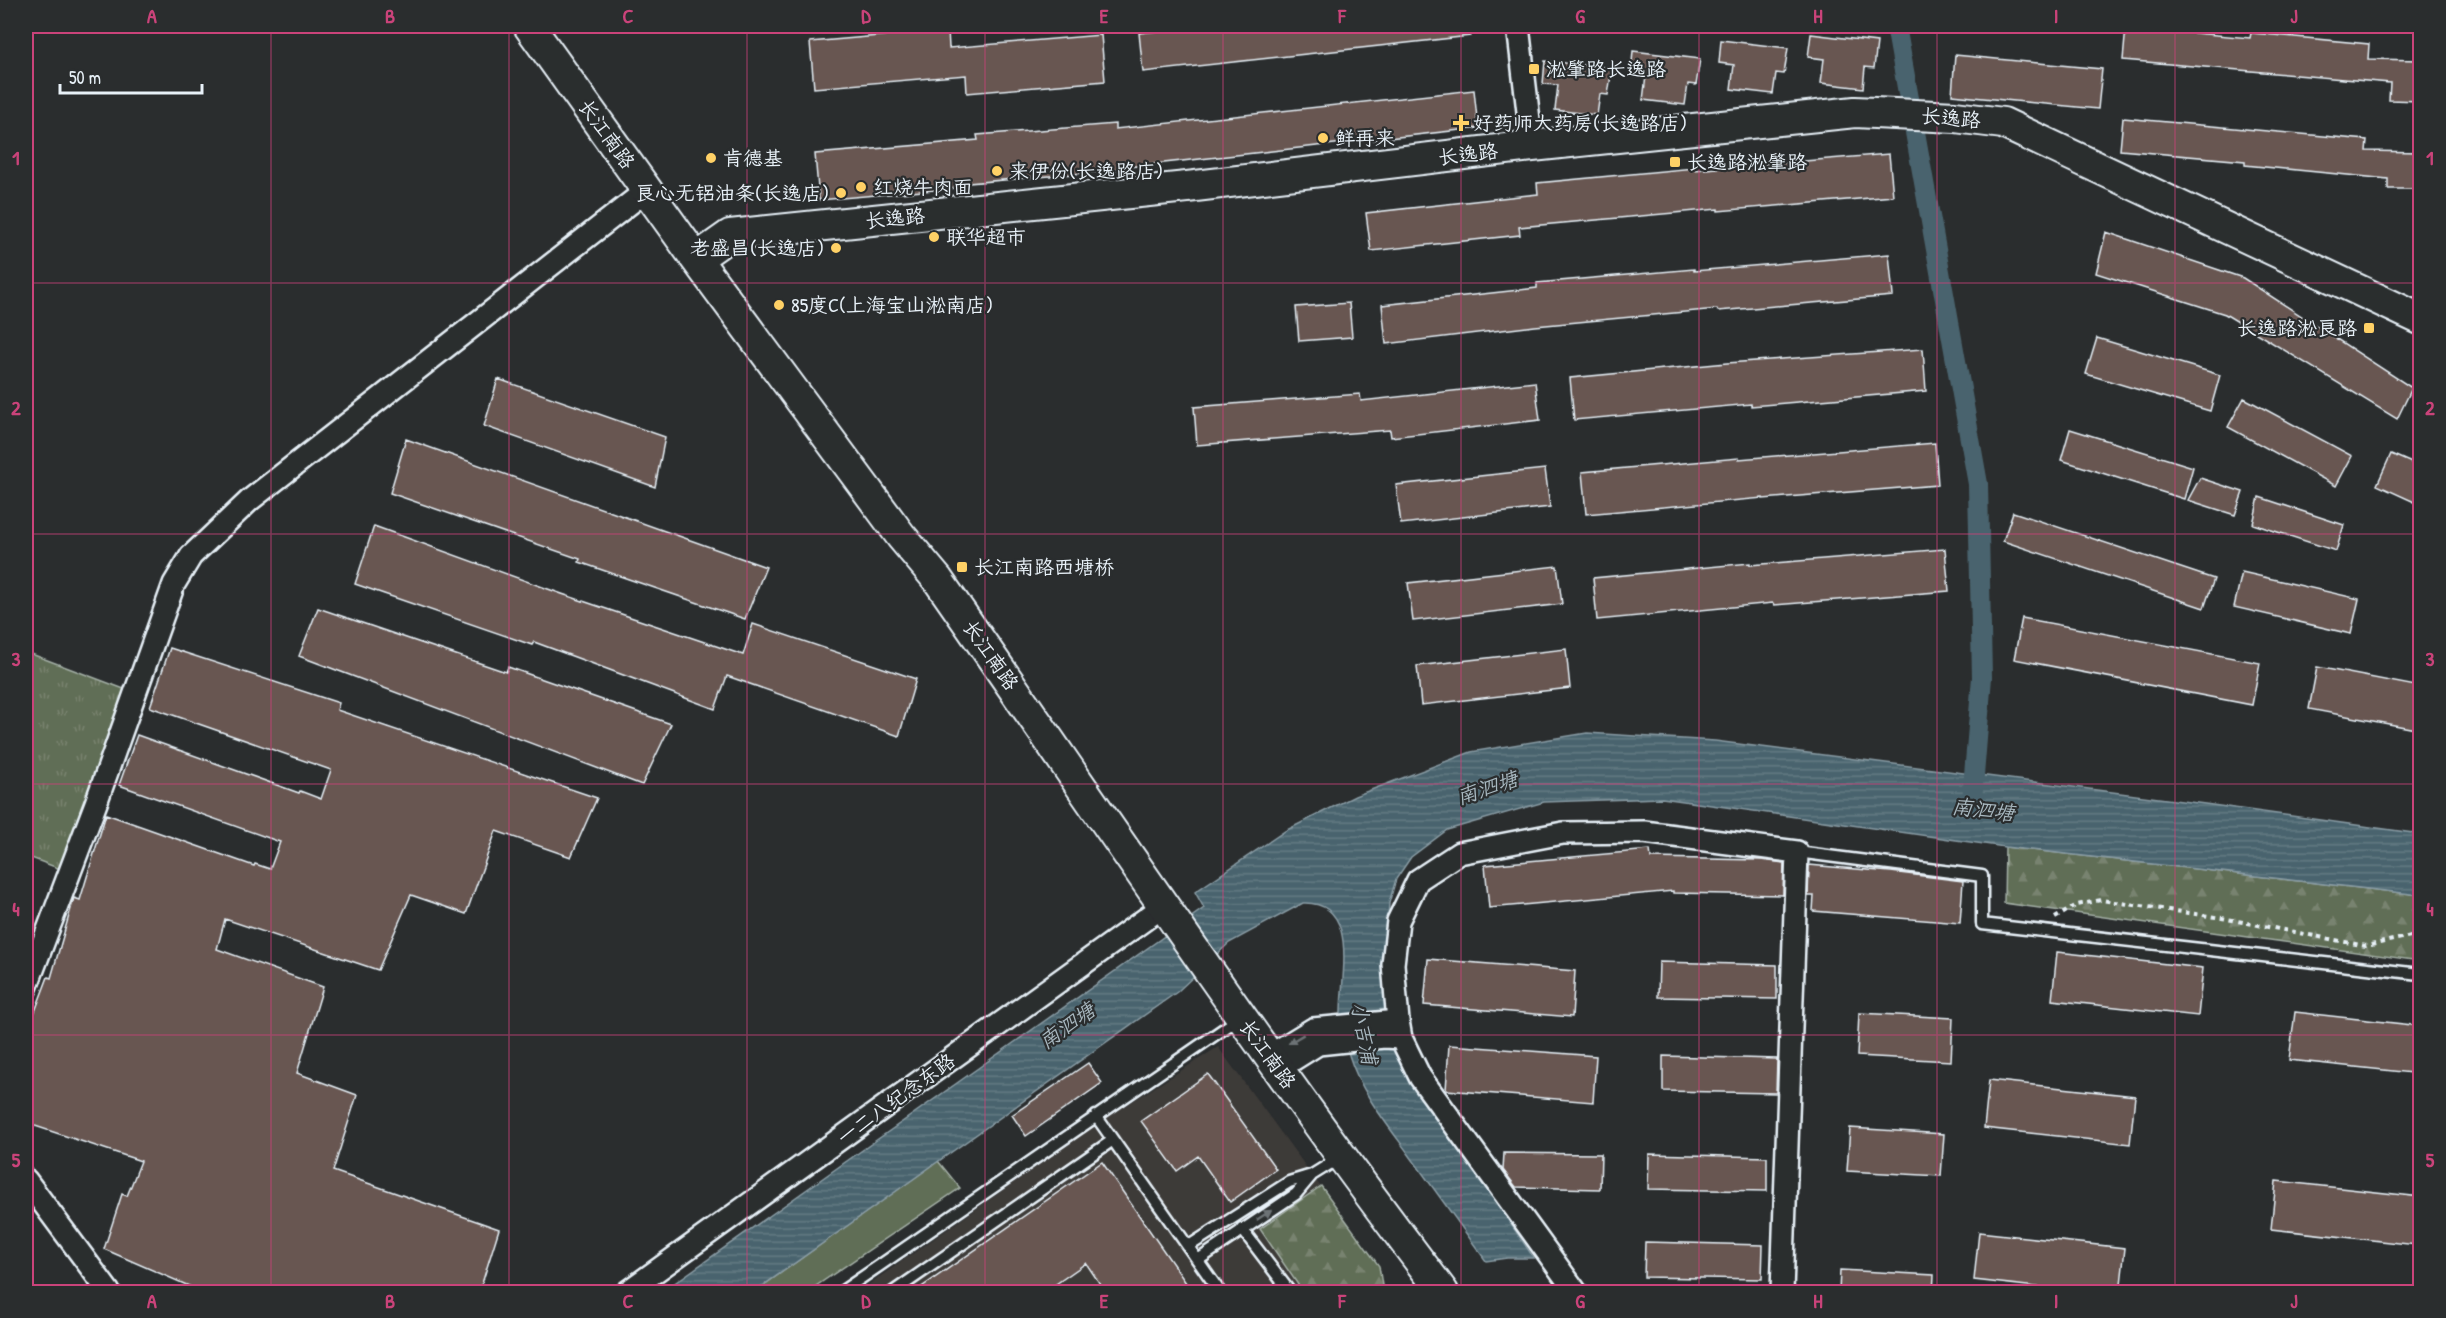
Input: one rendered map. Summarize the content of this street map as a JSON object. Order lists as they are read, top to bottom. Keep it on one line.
{"streets":{"street":["长逸路","长江南路","一二八纪念东路"]},"crossings":[["长逸路","长江南路"],["长江南路","一二八纪念东路"]],"water":["南泗塘","小吉浦"],"places":{"transit":["淞肇路长逸路","长逸路淞肇路","长逸路淞良路","长江南路西塘桥"],"health":["好药师大药房(长逸路店)"],"other":["鲜再来","肯德基","来伊份(长逸路店)","红烧牛肉面","良心无铝油条(长逸店)","联华超市","老盛昌(长逸店)","85度C(上海宝山淞南店)"]},"scale_bar":"50 m","grid":{"columns":["A","B","C","D","E","F","G","H","I","J"],"rows":["1","2","3","4","5"]}}
